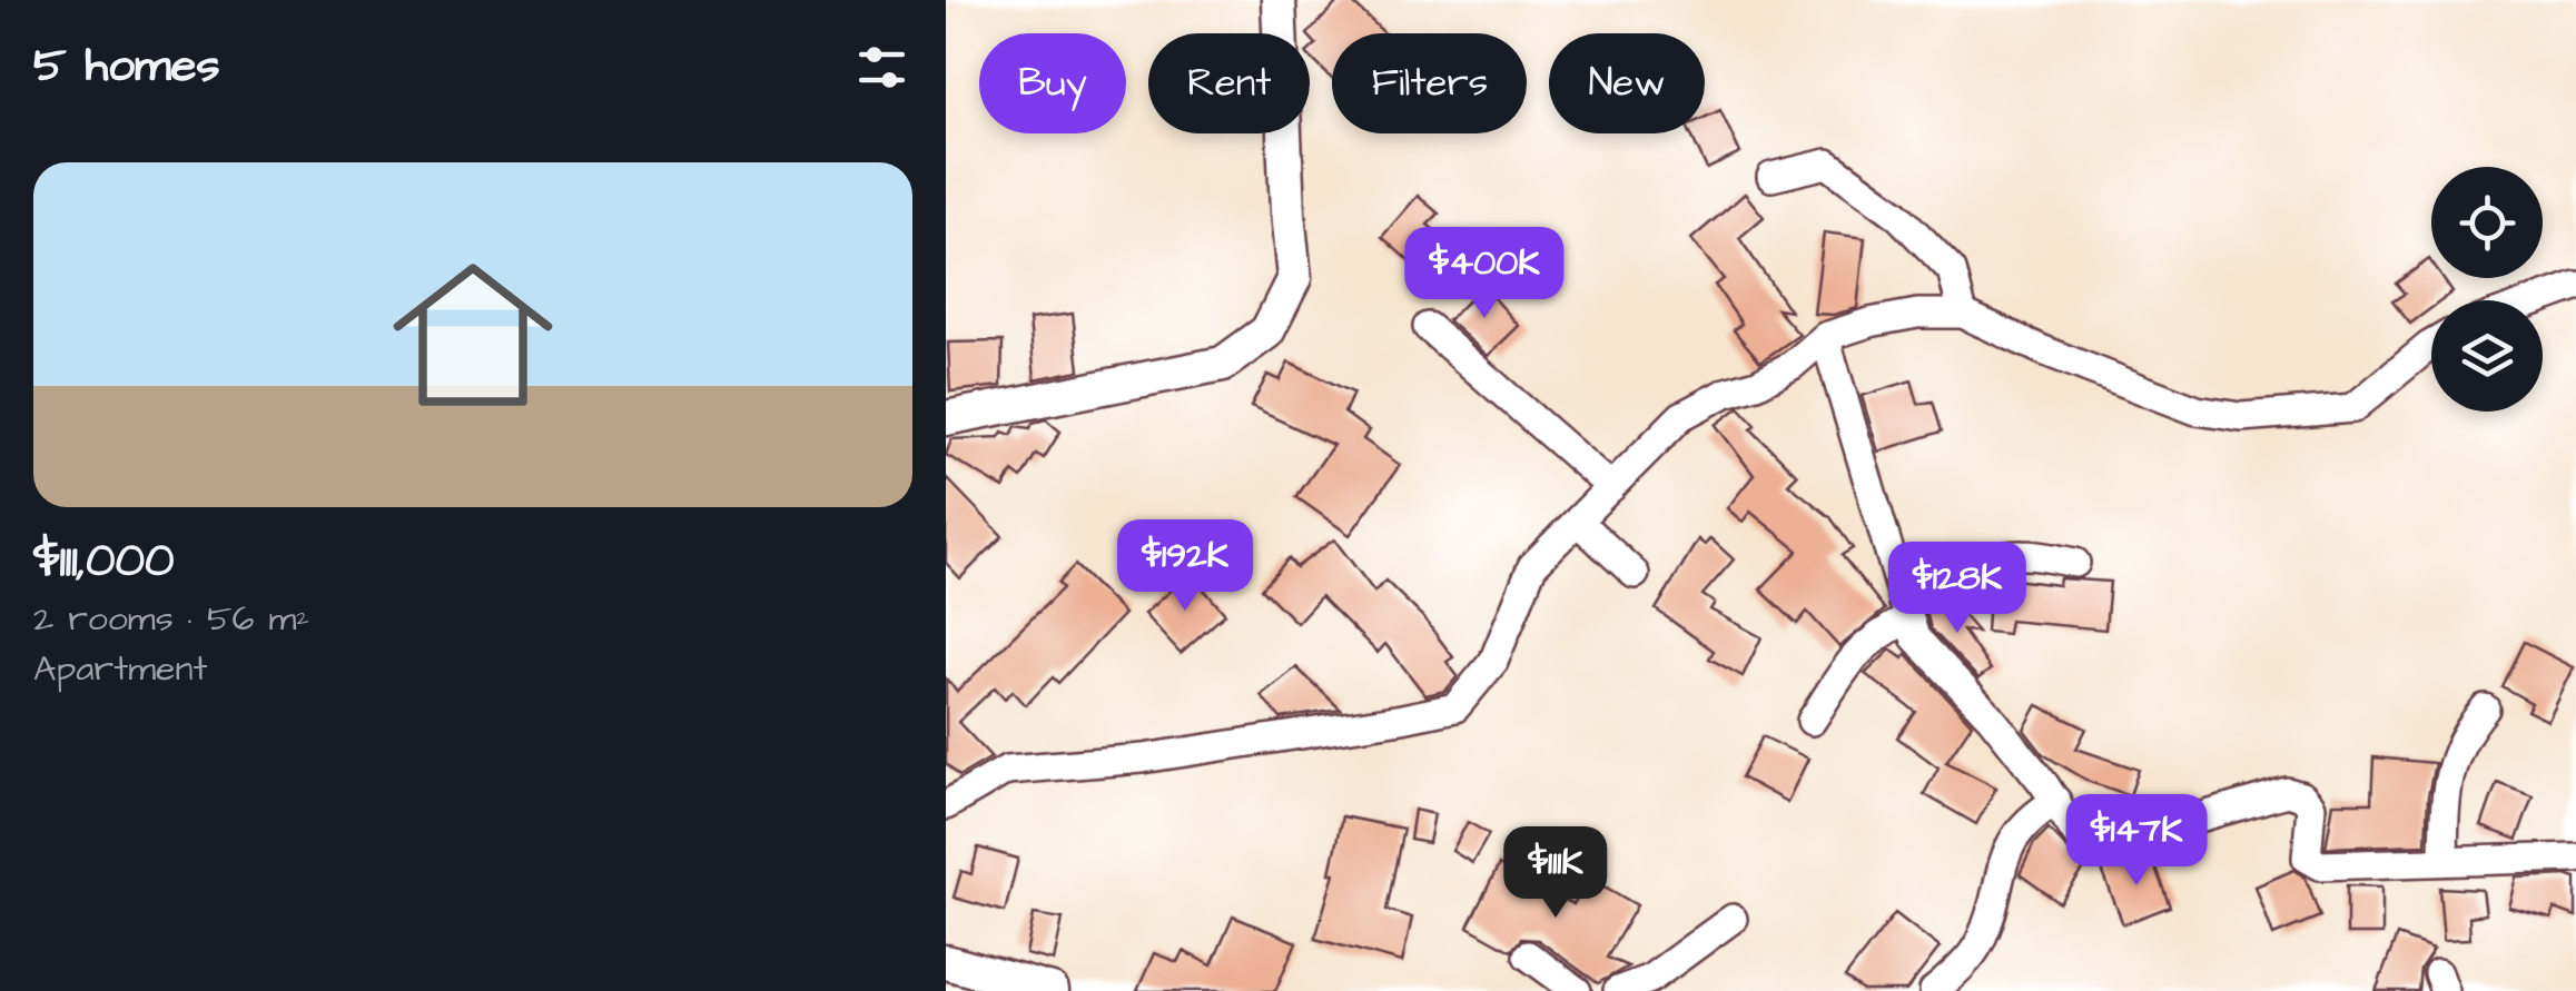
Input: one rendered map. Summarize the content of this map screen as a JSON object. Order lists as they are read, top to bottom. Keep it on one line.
{"page":{"heading":"5 homes","chip":["Buy","Rent","Filters","New"],"list":[{"name":"$111,000","note":"2 rooms · 56 m² · Apartment"}],"price":["$400K","$192K","$128K","$147K","$111K"]}}
